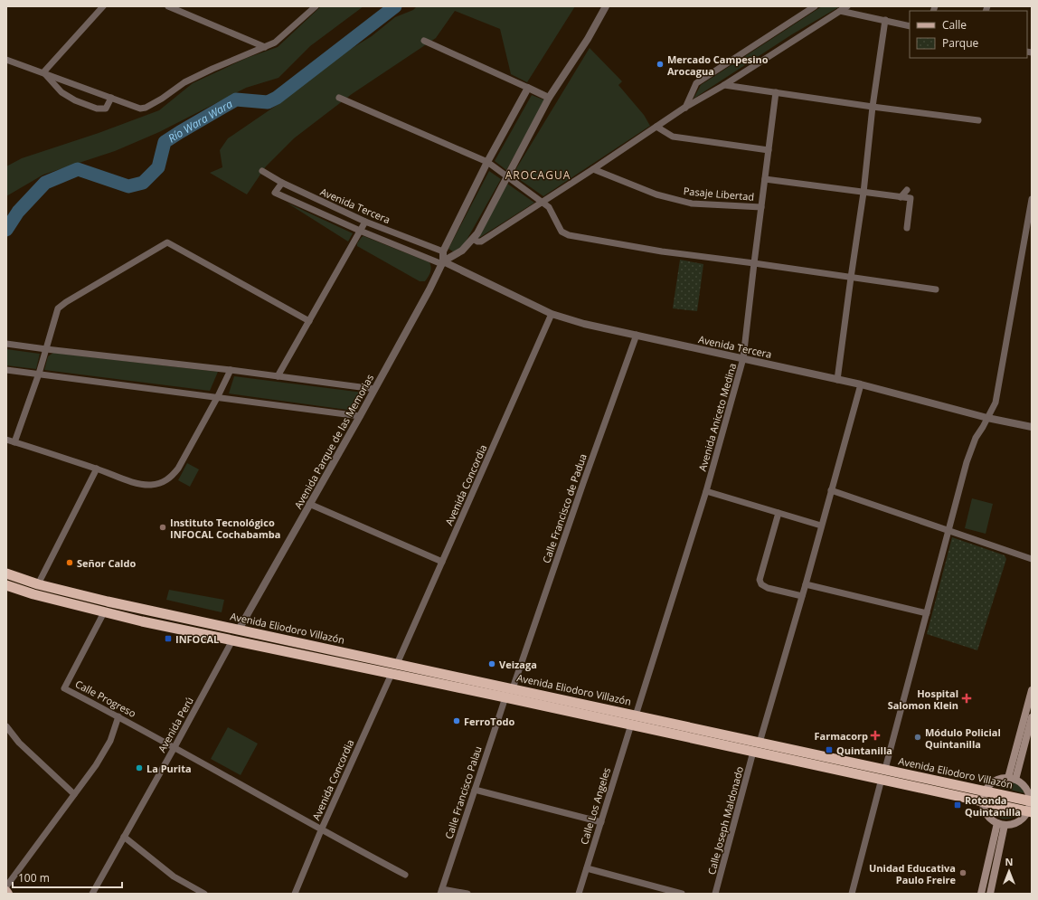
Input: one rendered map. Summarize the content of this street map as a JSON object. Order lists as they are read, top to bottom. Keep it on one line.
{"streets":{"highway":["Avenida Eliodoro Villazón"],"street":["Pasaje Libertad","Avenida Tercera","Avenida Aniceto Medina","Avenida Parque de las Memorias","Avenida Concordia","Calle Francisco de Padua","Calle Progreso","Avenida Perú","Calle Francisco Palau","Calle Los Angeles","Calle Joseph Maldonado"]},"crossings":[["Pasaje Libertad","Avenida Aniceto Medina"],["Avenida Tercera","Avenida Aniceto Medina"],["Avenida Tercera","Avenida Parque de las Memorias"],["Avenida Tercera","Avenida Concordia"],["Avenida Tercera","Calle Francisco de Padua"],["Avenida Aniceto Medina","Avenida Eliodoro Villazón"],["Avenida Parque de las Memorias","Avenida Eliodoro Villazón"],["Avenida Concordia","Avenida Eliodoro Villazón"],["Avenida Concordia","Calle Progreso"],["Calle Francisco de Padua","Avenida Eliodoro Villazón"],["Calle Progreso","Avenida Perú"]],"districts":["AROCAGUA"],"water":["Río Wara Wara"],"places":{"other":["Mercado Campesino Arocagua","Instituto Tecnológico INFOCAL Cochabamba","Señor Caldo","Veizaga","FerroTodo","Módulo Policial Quintanilla","La Purita","Unidad Educativa Paulo Freire"],"transit":["INFOCAL","Quintanilla","Rotonda Quintanilla"],"health":["Hospital Salomon Klein","Farmacorp"]},"legend":["Calle","Parque"],"scale_bar":"100 m","north":"top"}
